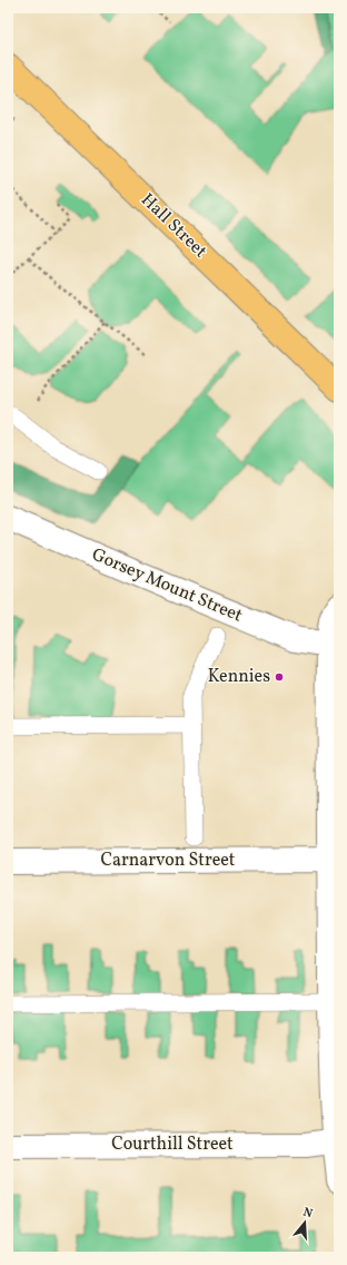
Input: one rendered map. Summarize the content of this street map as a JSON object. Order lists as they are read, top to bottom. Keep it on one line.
{"streets":{"main road":["Hall Street"],"street":["Gorsey Mount Street","Carnarvon Street","Courthill Street"]},"places":["Kennies"],"north":"top"}
